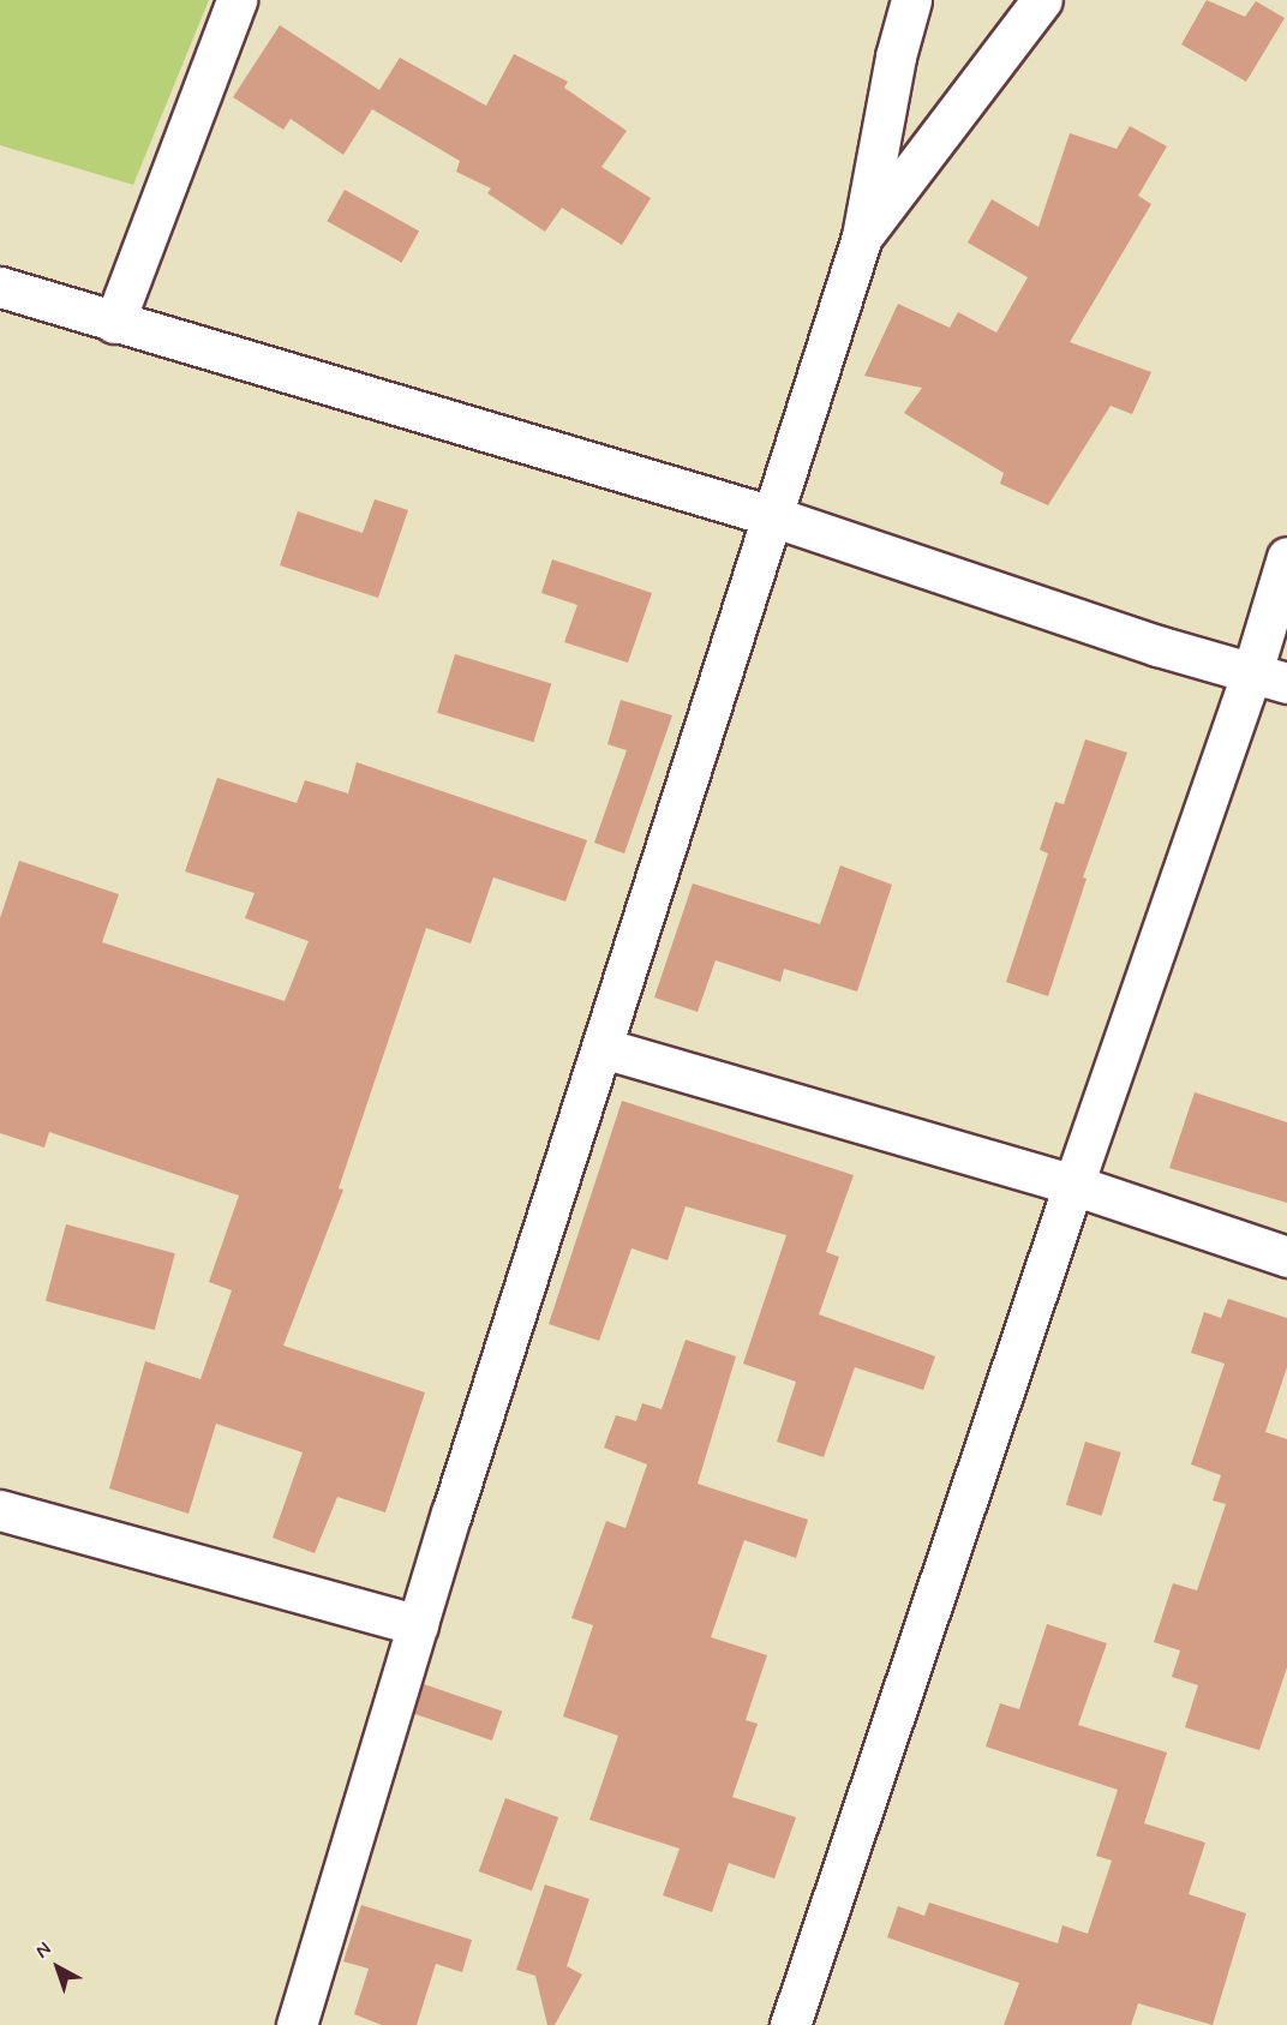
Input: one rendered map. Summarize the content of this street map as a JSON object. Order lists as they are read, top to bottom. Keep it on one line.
{"north":"top left"}
